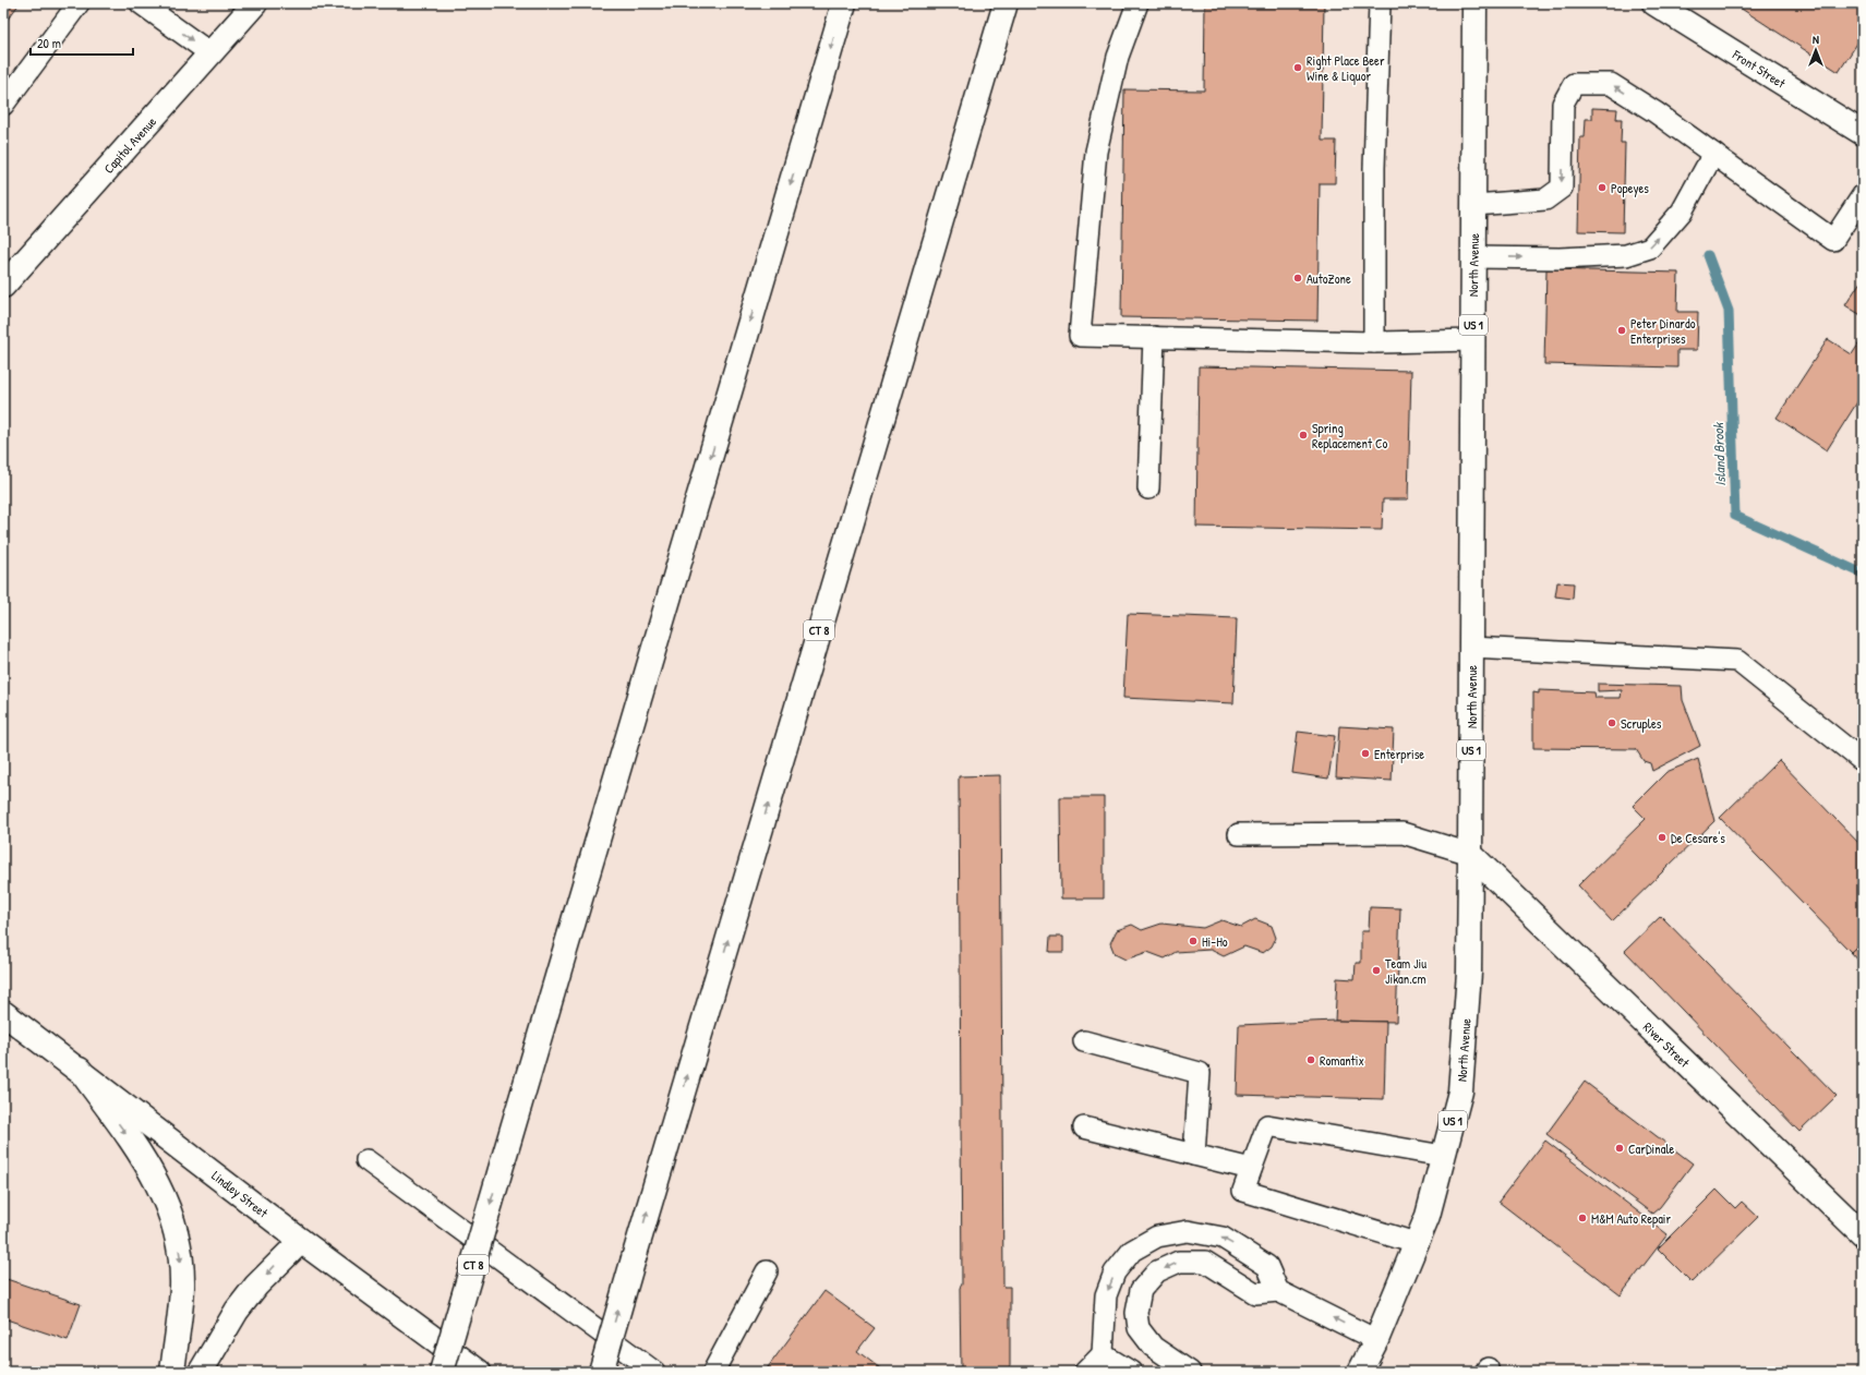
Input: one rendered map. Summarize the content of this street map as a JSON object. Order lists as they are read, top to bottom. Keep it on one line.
{"streets":{"main road":["Front Street","Capitol Avenue","North Avenue","US 1","CT 8","River Street","Lindley Street"]},"crossings":[["North Avenue","River Street"]],"water":["Island Brook"],"places":["Right Place Beer Wine & Liquor","Popeyes","AutoZone","Peter Dinardo Enterprises","Spring Replacement Co","Scruples","Enterprise","De Cesare's","Hi-Ho","Team Jiu Jikan.cm","Romantix","CarDinale","M&M Auto Repair"],"scale_bar":"20 m","north":"top"}
